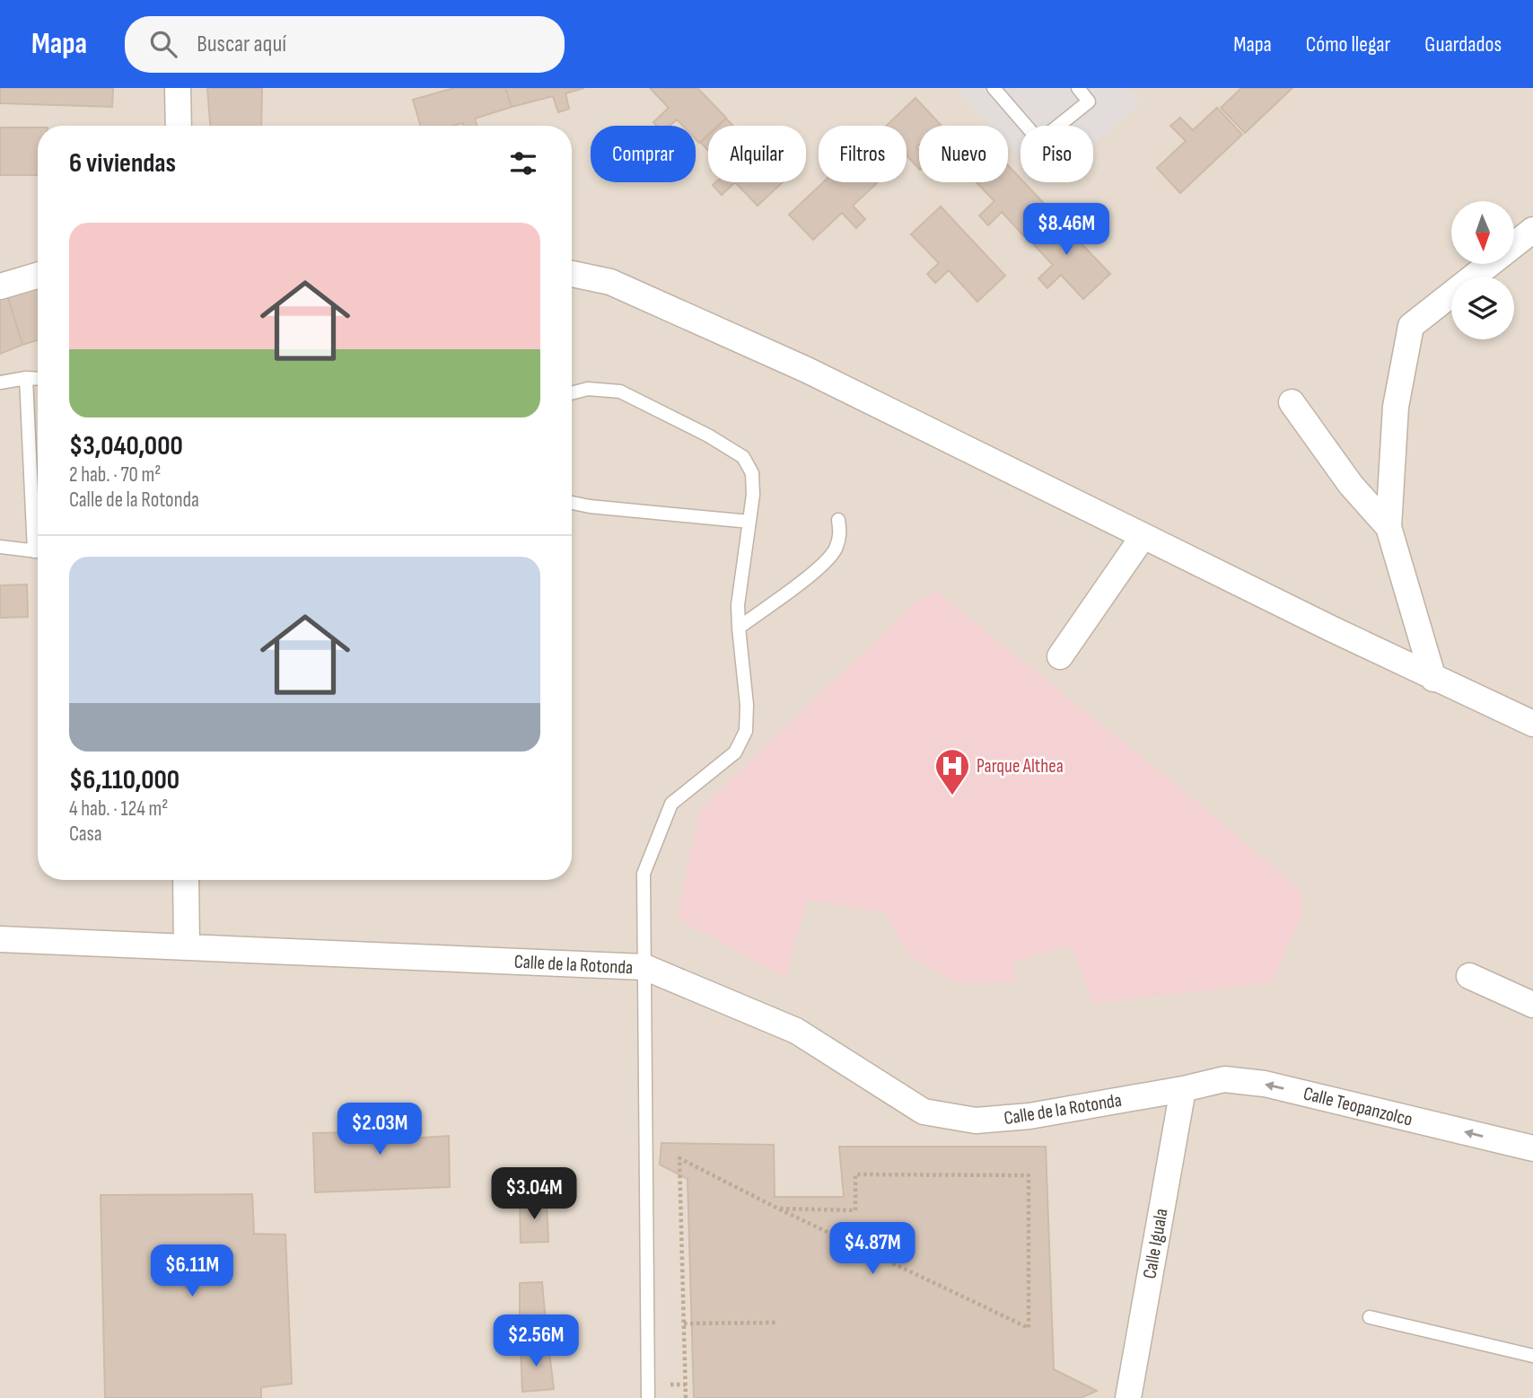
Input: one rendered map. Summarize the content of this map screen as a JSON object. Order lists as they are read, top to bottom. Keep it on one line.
{"streets":{"street":["Calle de la Rotonda","Calle Teopanzolco","Calle Iguala"]},"crossings":[["Calle de la Rotonda","Calle Teopanzolco"],["Calle de la Rotonda","Calle Iguala"],["Calle Teopanzolco","Calle Iguala"]],"one_way":["Calle Teopanzolco"],"places":{"hospital":["Parque Althea"]},"north":"bottom","page":{"header":"Mapa","search":"Buscar aquí","nav":["Mapa","Cómo llegar","Guardados"],"chip":["Comprar","Alquilar","Filtros","Nuevo","Piso"],"heading":"6 viviendas","list":[{"name":"$3,040,000","note":"2 hab. · 70 m² · Calle de la Rotonda"},{"name":"$6,110,000","note":"4 hab. · 124 m² · Casa"}],"price":["$8.46M","$2.03M","$3.04M","$4.87M","$6.11M","$2.56M"]}}
